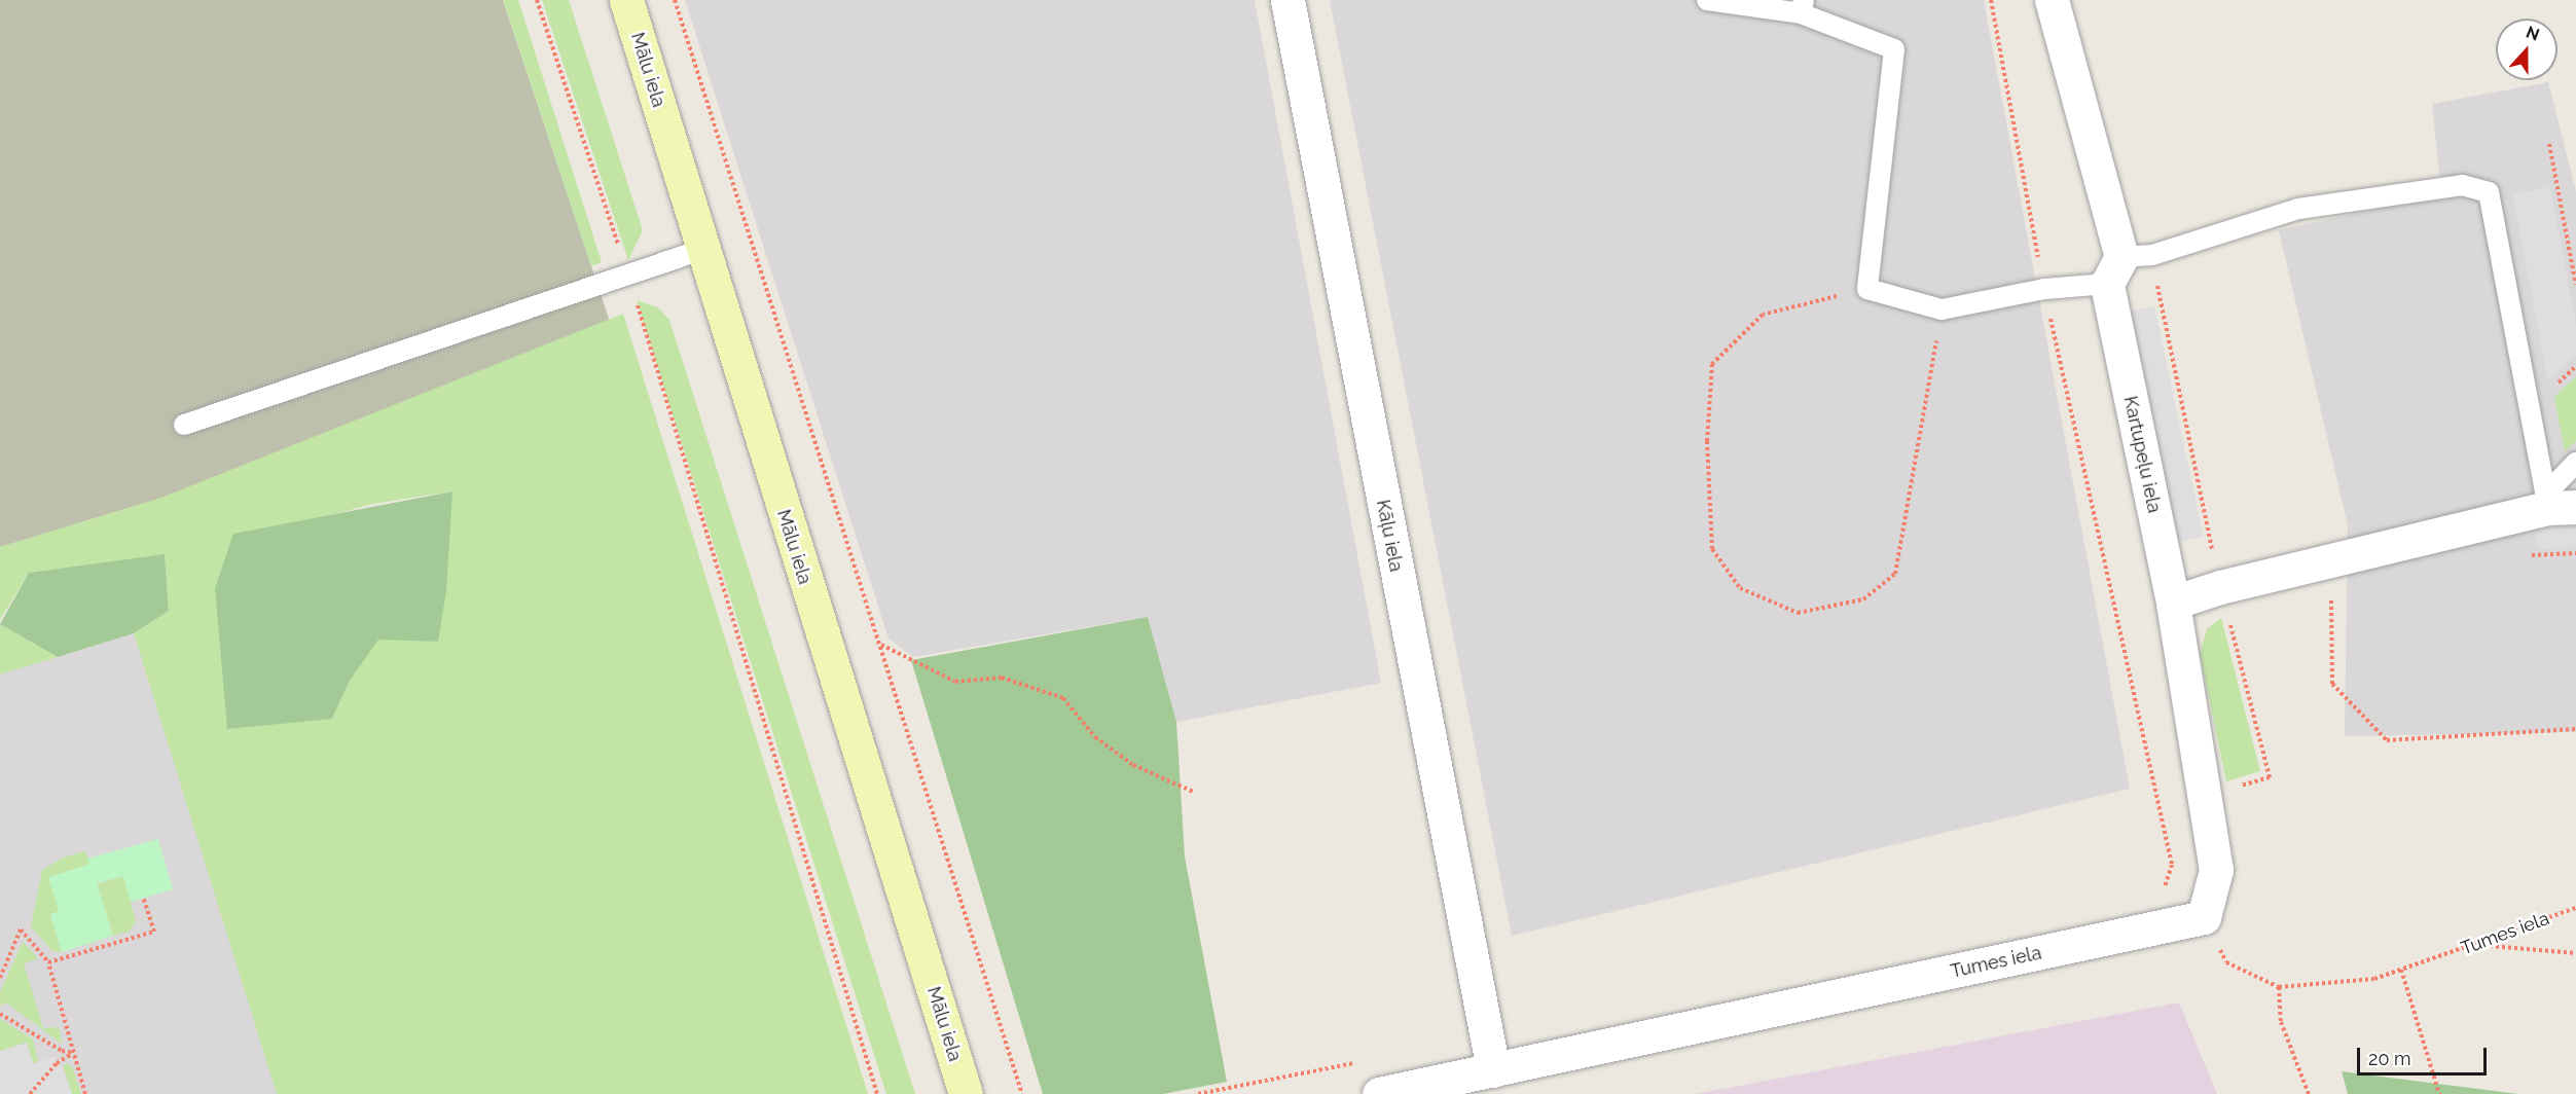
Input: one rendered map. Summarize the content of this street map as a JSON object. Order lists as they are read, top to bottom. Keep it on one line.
{"streets":{"street":["Mālu iela","Kartupeļu iela","Kāļu iela","Tumes iela"]},"crossings":[["Kartupeļu iela","Tumes iela"],["Kāļu iela","Tumes iela"]],"scale_bar":"20 m","north":"top"}
